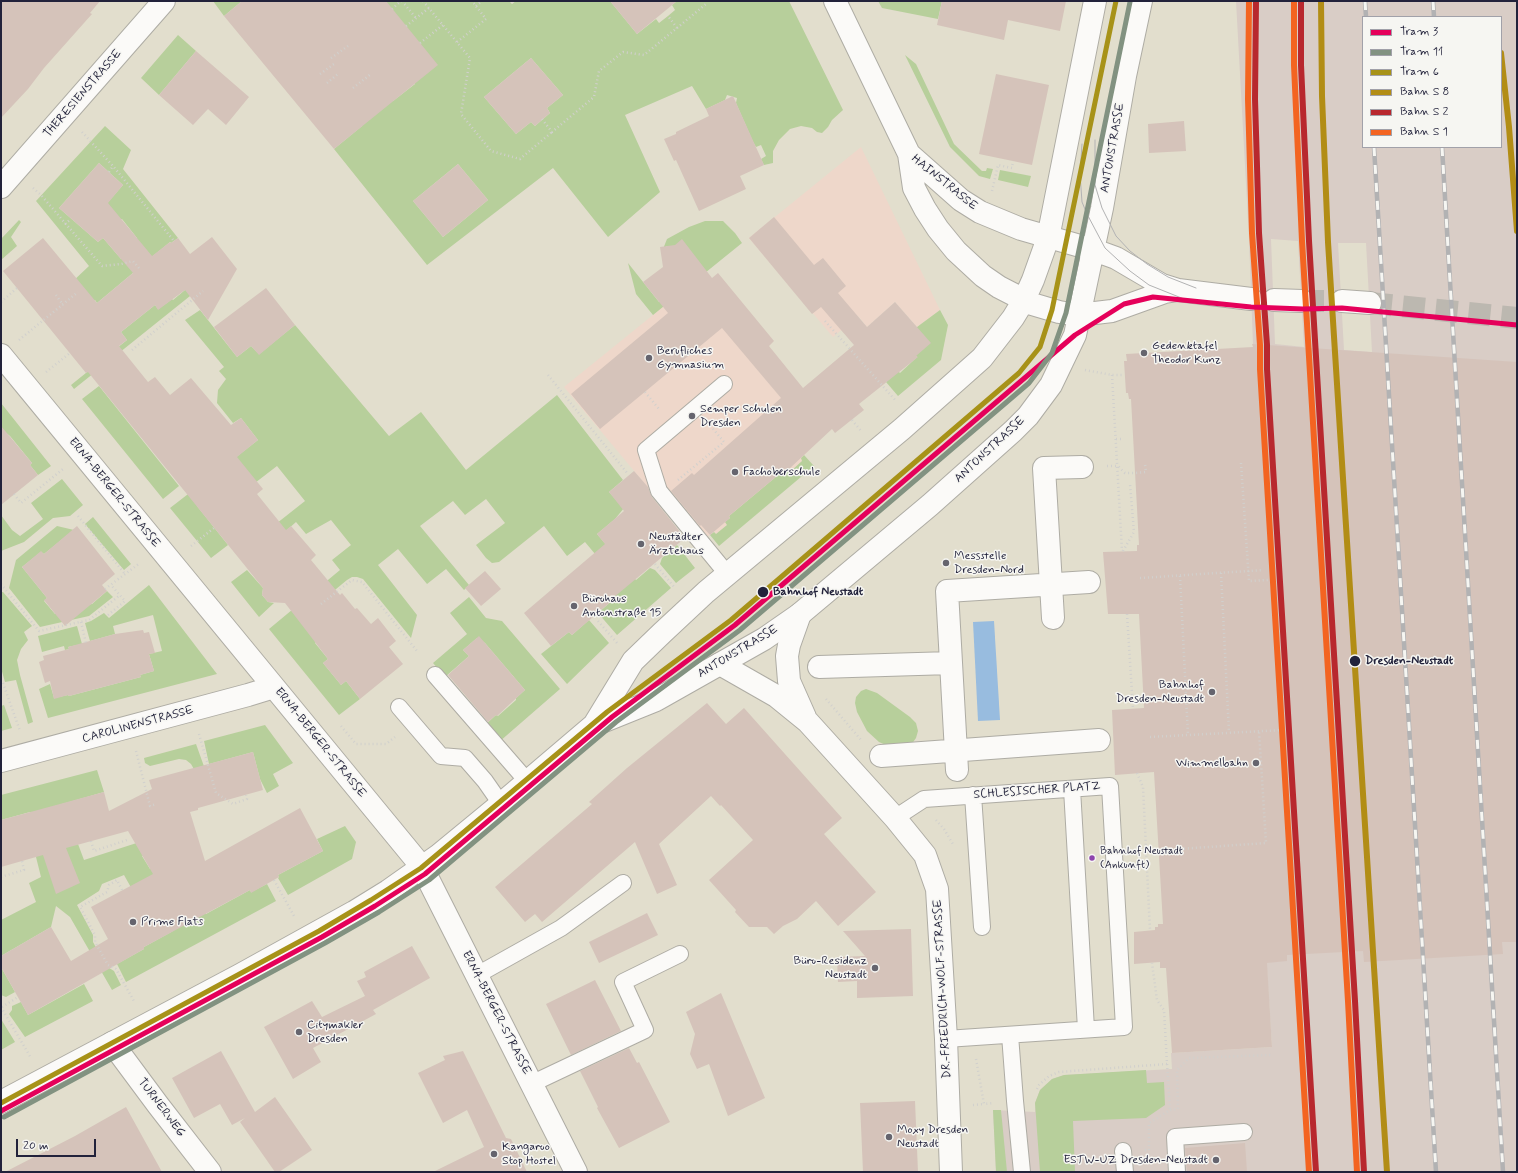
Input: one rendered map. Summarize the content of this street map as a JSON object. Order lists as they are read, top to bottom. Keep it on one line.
{"streets":{"main road":["THERESIENSTRASSE","ANTONSTRASSE","HAINSTRASSE","ERNA-BERGER-STRASSE","CAROLINENSTRASSE","DR.-FRIEDRICH-WOLF-STRASSE","TURNERWEG"],"lane":["SCHLESISCHER PLATZ"]},"crossings":[["ANTONSTRASSE","HAINSTRASSE"],["ANTONSTRASSE","ERNA-BERGER-STRASSE"],["ANTONSTRASSE","TURNERWEG"],["ERNA-BERGER-STRASSE","CAROLINENSTRASSE"],["SCHLESISCHER PLATZ","DR.-FRIEDRICH-WOLF-STRASSE"]],"places":["Gedenktafel Theodor Kunz","Berufliches Gymnasium","Semper Schulen Dresden","Fachoberschule","Neustädter Ärztehaus","Messstelle Dresden-Nord","Bahnhof Neustadt","Bürohaus Antonstraße 15","Dresden-Neustadt","Bahnhof Dresden-Neustadt","Wimmelbahn","Bahnhof Neustadt (Ankunft)","Prime Flats","Büro-Residenz Neustadt","Citymakler Dresden","Moxy Dresden Neustadt","Kangaroo Stop Hostel","ESTW-UZ Dresden-Neustadt"],"lines":["tram line 6","tram line 11","tram line 3"],"legend":["Tram 3","Tram 11","Tram 6","Bahn S 8","Bahn S 2","Bahn S 1"],"scale_bar":"20 m"}
